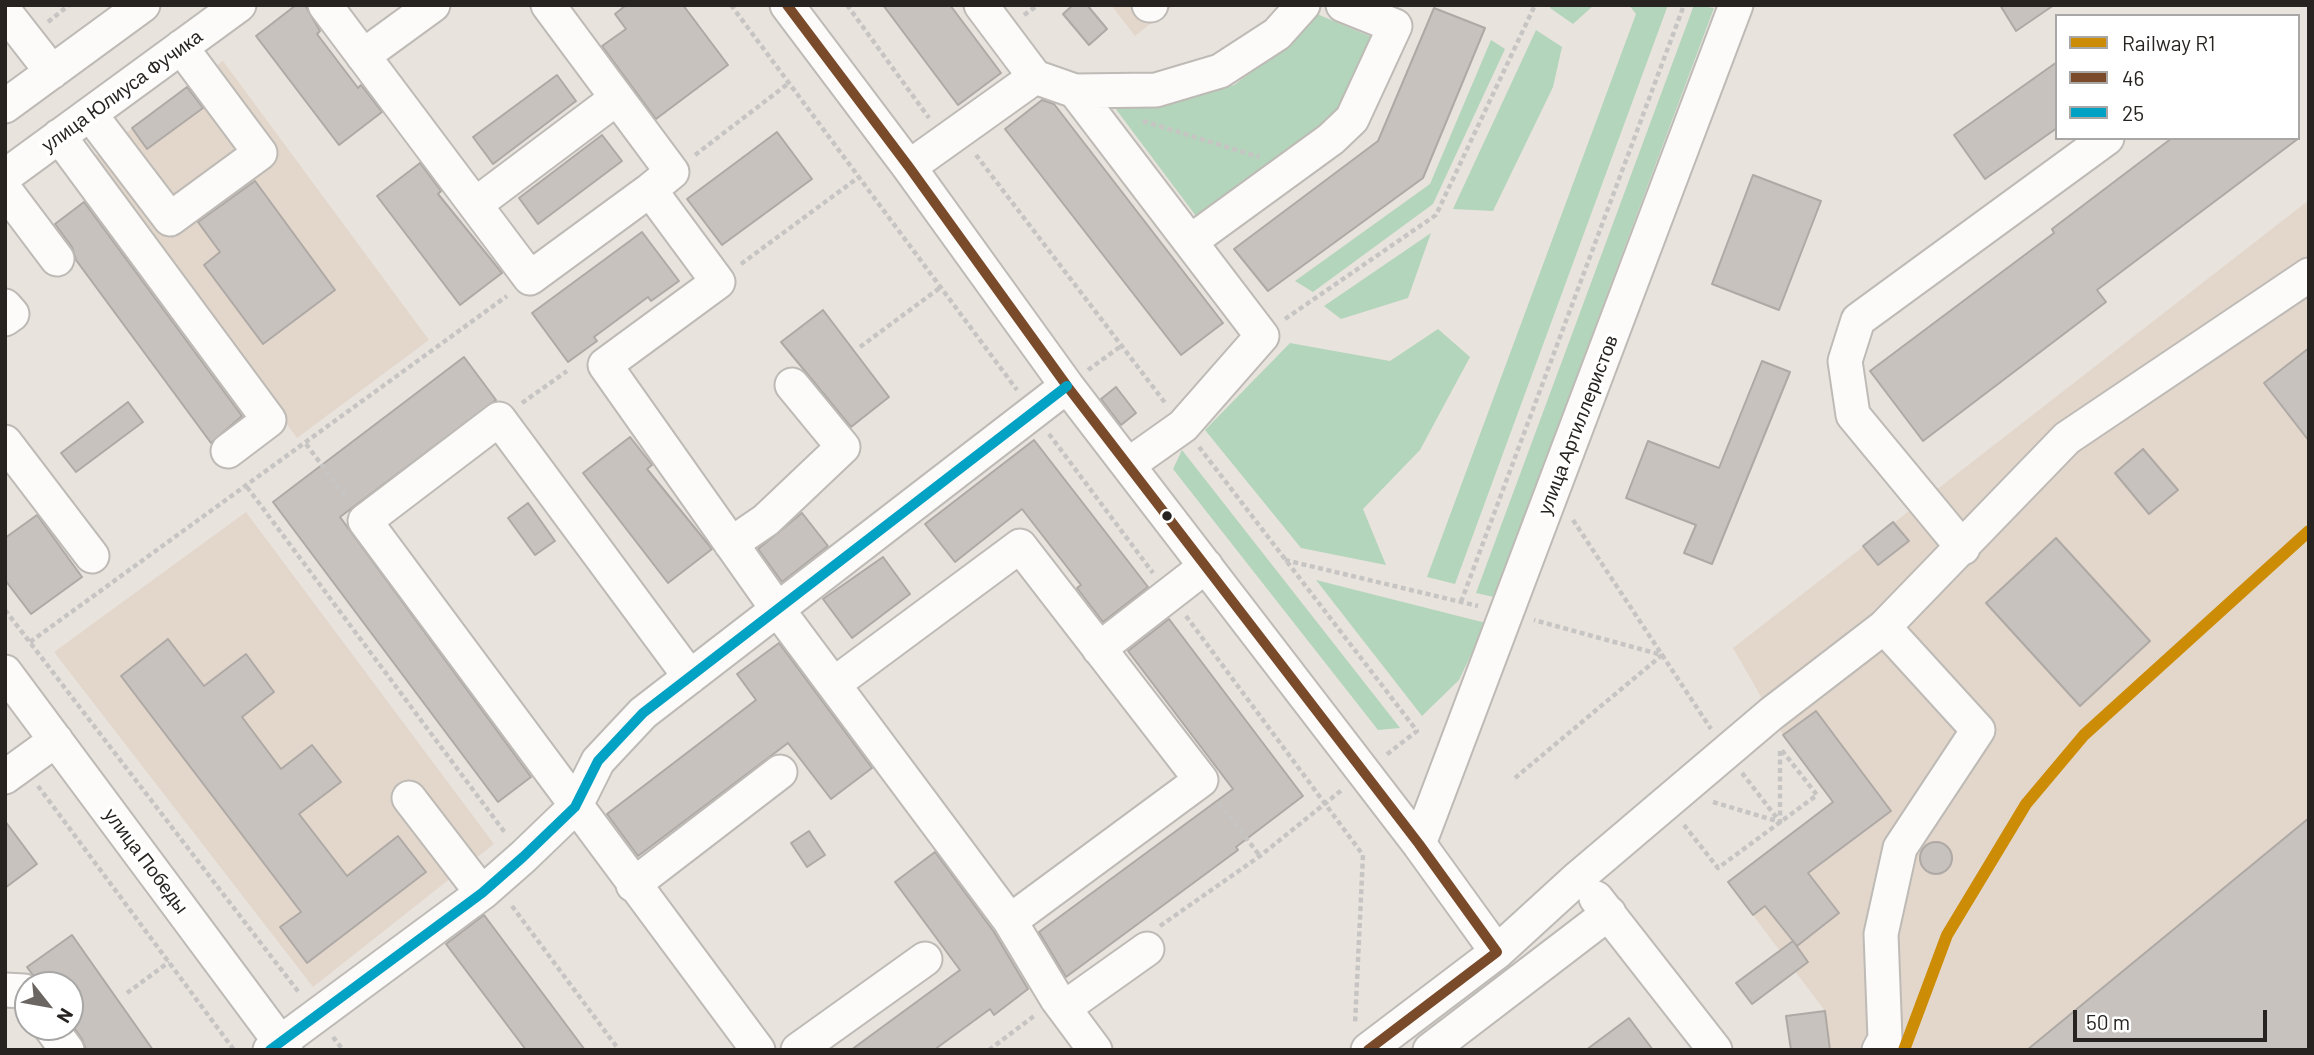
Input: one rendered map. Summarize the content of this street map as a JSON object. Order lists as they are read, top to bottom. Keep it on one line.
{"streets":{"street":["улица Юлиуса Фучика","улица Артиллеристов","улица Победы"]},"lines":["transit line 46","transit line 25","rail line R1"],"legend":["Railway R1","46","25"],"scale_bar":"50 m","north":"bottom right"}
